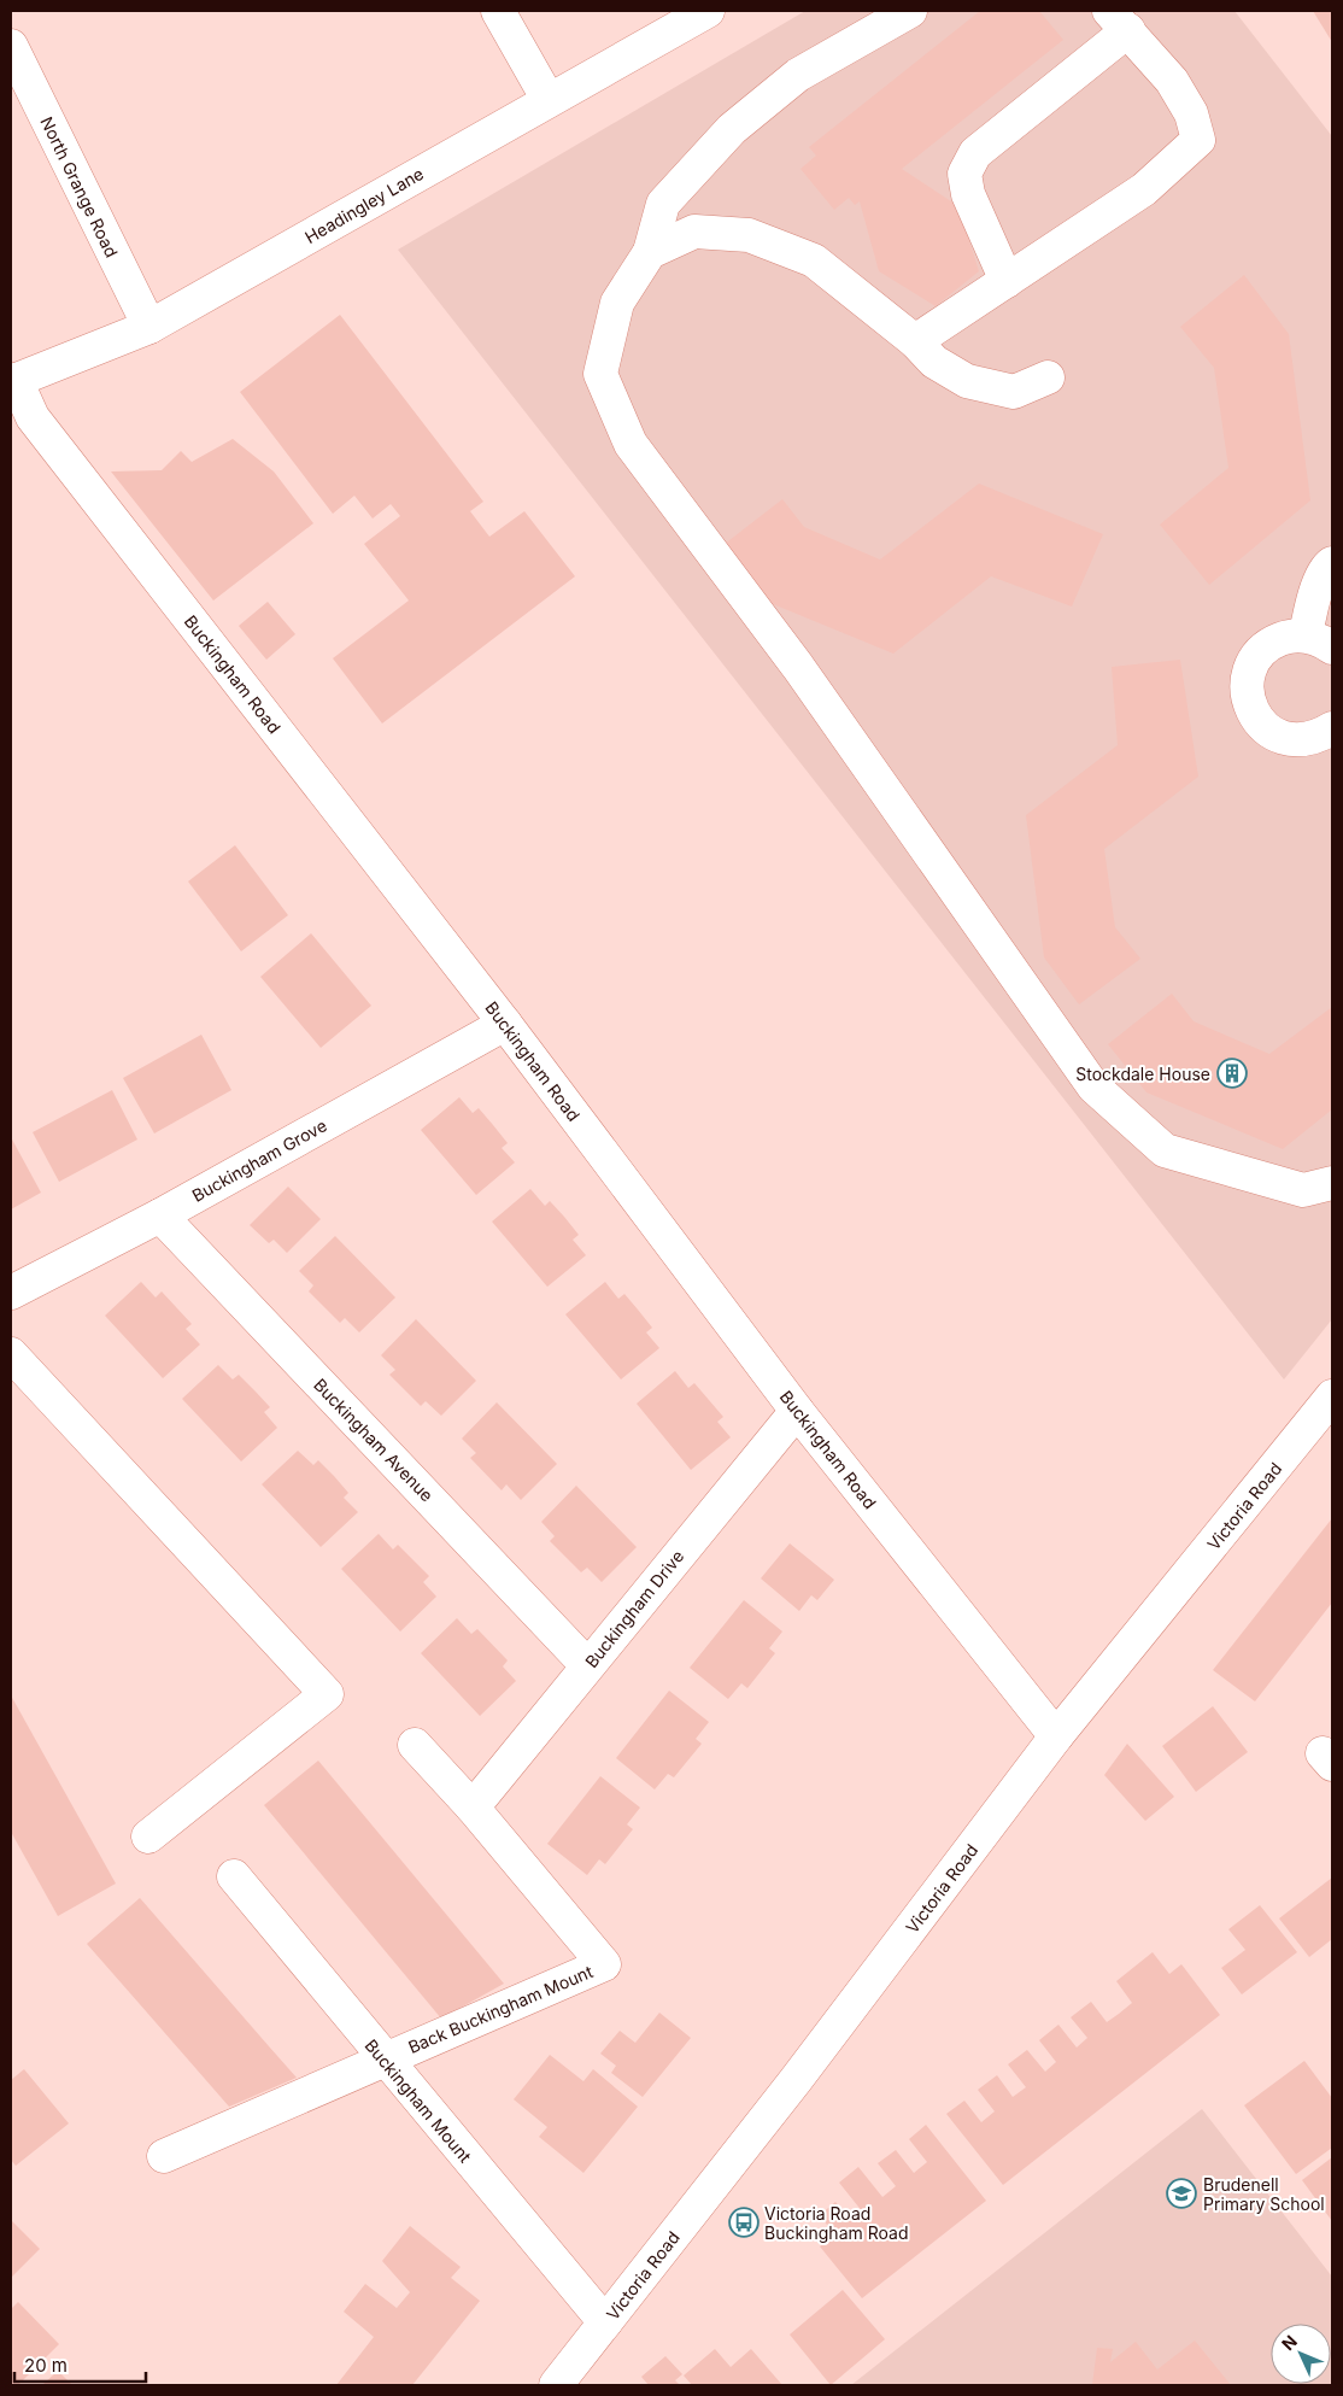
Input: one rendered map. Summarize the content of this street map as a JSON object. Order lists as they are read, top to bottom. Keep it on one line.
{"streets":{"main road":["North Grange Road","Headingley Lane","Buckingham Road","Buckingham Grove","Buckingham Avenue","Victoria Road","Buckingham Drive","Back Buckingham Mount","Buckingham Mount"]},"crossings":[["North Grange Road","Headingley Lane"],["Headingley Lane","Buckingham Road"],["Buckingham Road","Buckingham Grove"],["Buckingham Road","Victoria Road"],["Buckingham Road","Buckingham Drive"],["Buckingham Grove","Buckingham Avenue"],["Buckingham Avenue","Buckingham Drive"],["Victoria Road","Buckingham Mount"],["Buckingham Drive","Back Buckingham Mount"],["Back Buckingham Mount","Buckingham Mount"]],"places":{"building":["Stockdale House"],"school or university":["Brudenell Primary School"],"bus stop":["Victoria Road Buckingham Road"]},"scale_bar":"20 m","north":"top left"}
